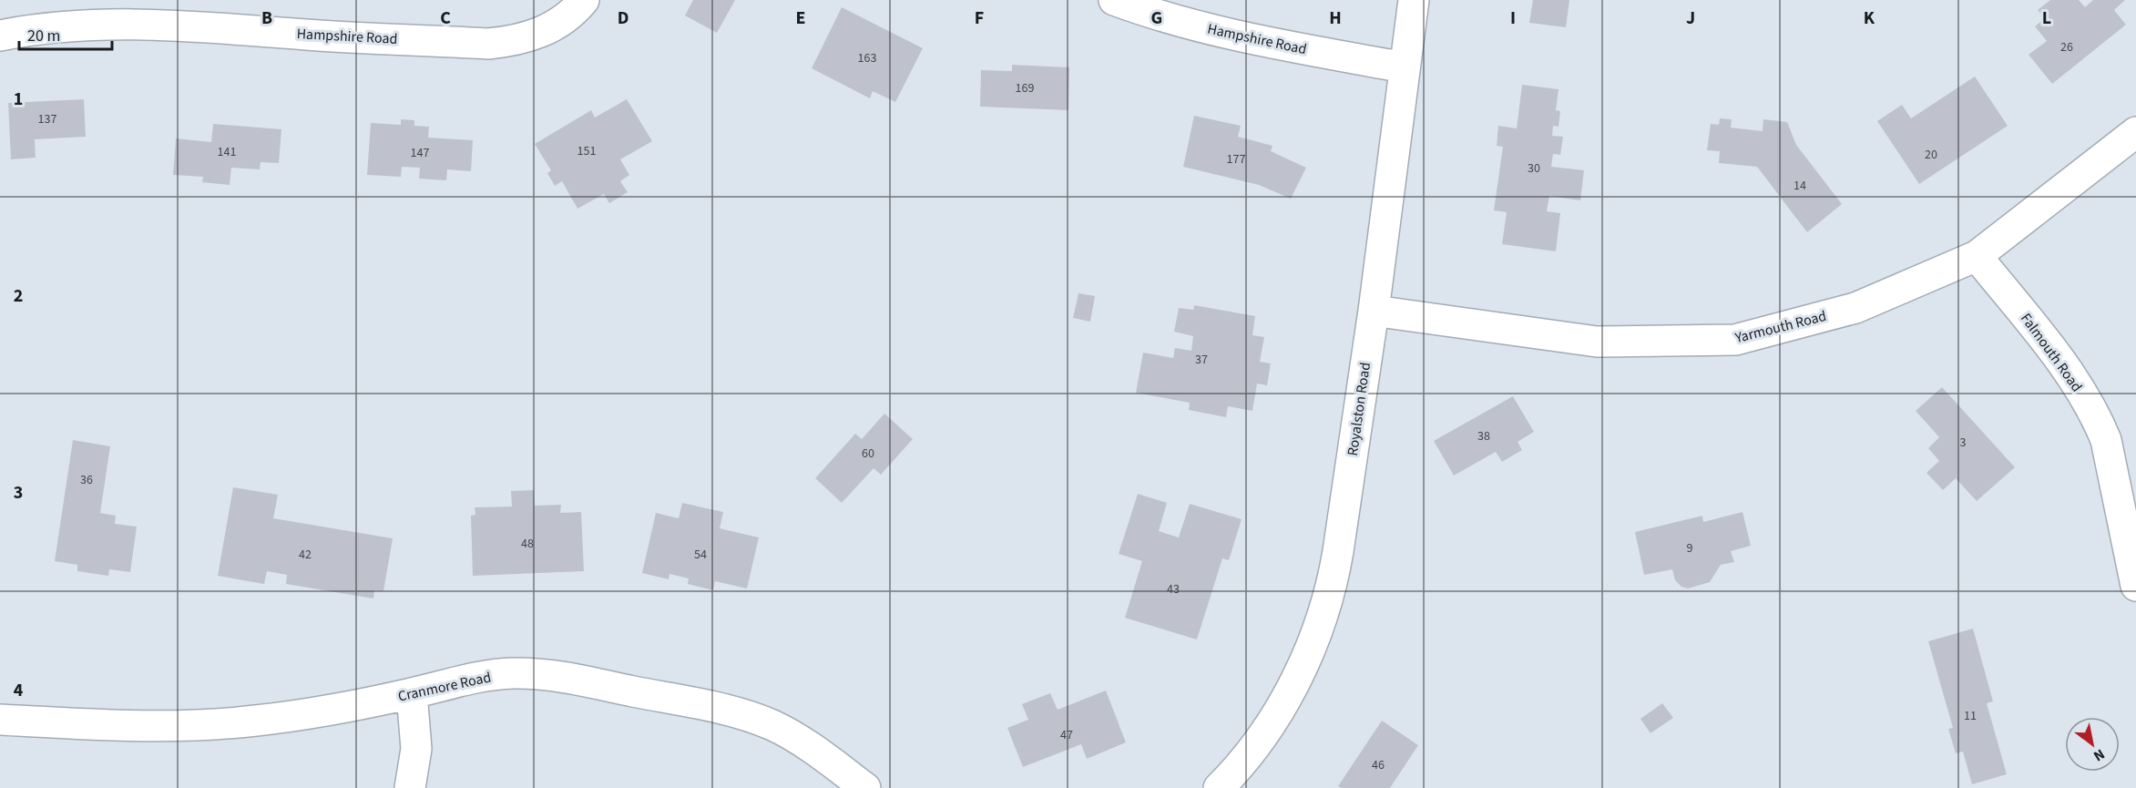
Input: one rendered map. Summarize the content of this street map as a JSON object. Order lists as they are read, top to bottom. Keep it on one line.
{"streets":{"street":["Hampshire Road","Yarmouth Road","Falmouth Road","Royalston Road","Cranmore Road"]},"crossings":[["Hampshire Road","Royalston Road"],["Yarmouth Road","Falmouth Road"],["Yarmouth Road","Royalston Road"]],"house_numbers":["26","163","169","137","151","141","147","20","177","30","14","37","38","3","60","36","48","9","42","54","43","11","47","46"],"scale_bar":"20 m","north":"bottom right","grid":{"columns":["B","C","D","E","F","G","H","I","J","K","L"],"rows":["1","2","3","4"]}}
